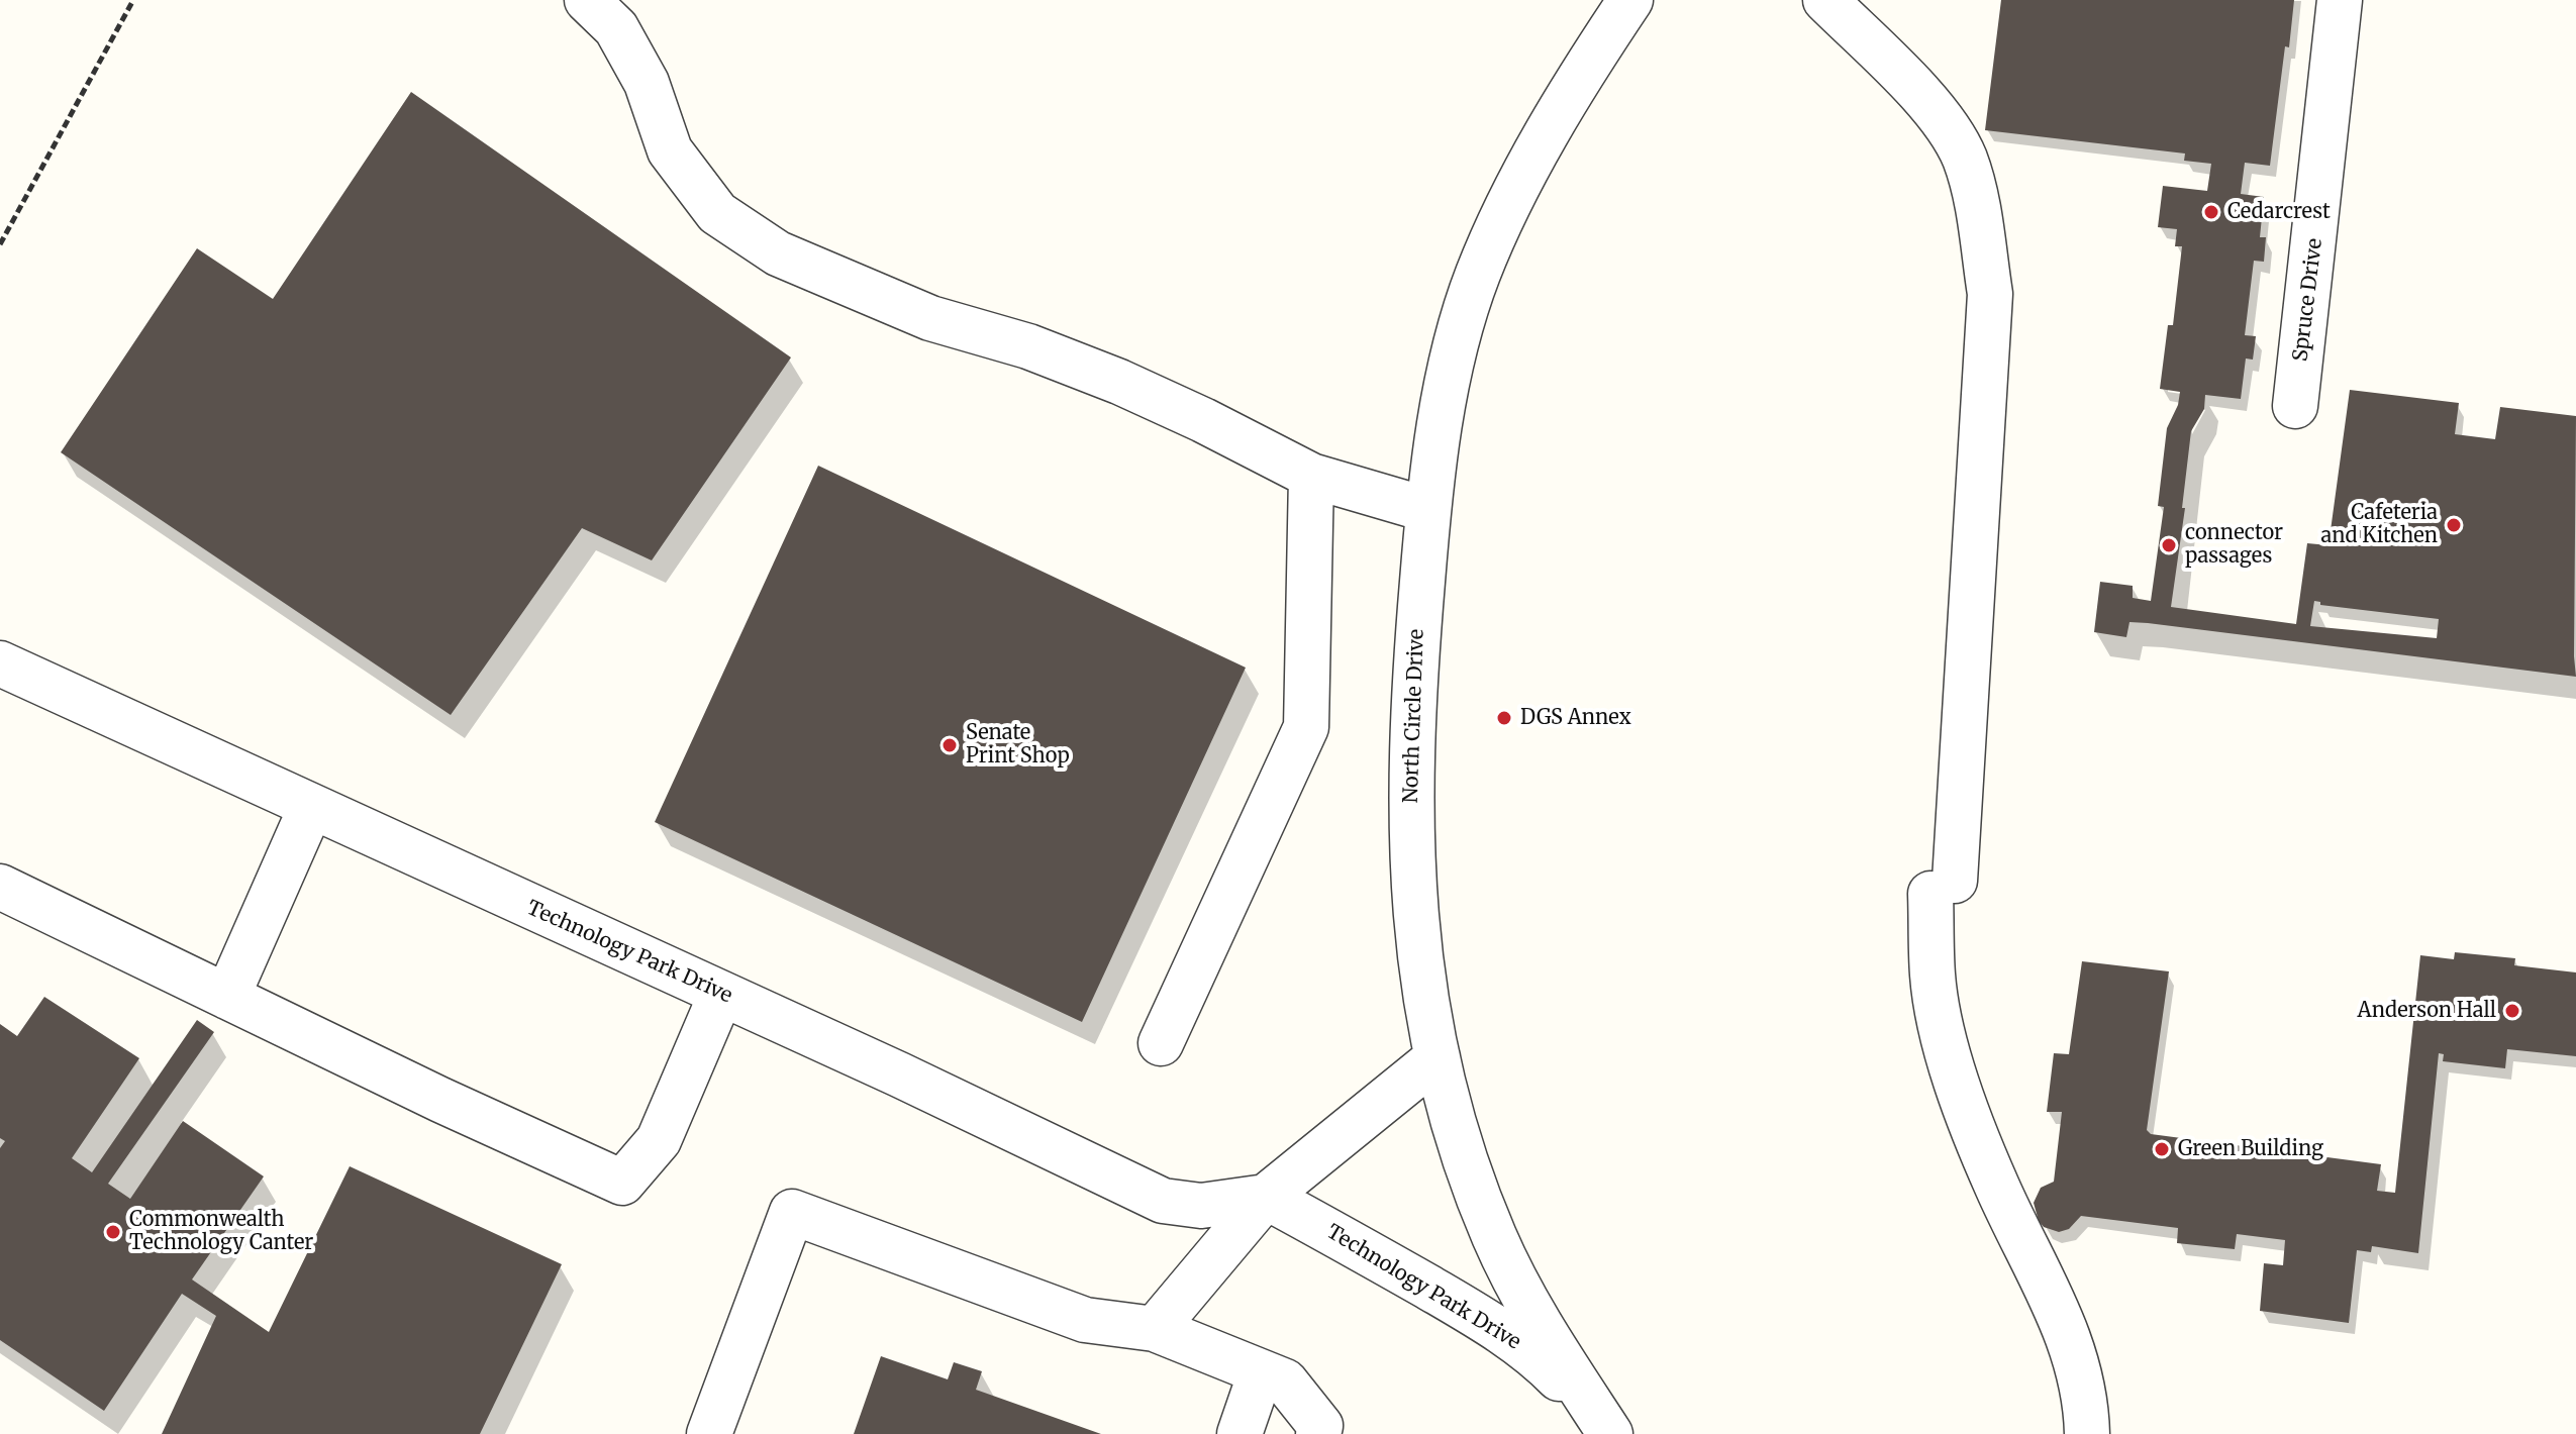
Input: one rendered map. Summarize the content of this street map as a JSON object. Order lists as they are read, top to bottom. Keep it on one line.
{"streets":{"street":["Spruce Drive","North Circle Drive","Technology Park Drive"]},"crossings":[["North Circle Drive","Technology Park Drive"]],"places":["Cedarcrest","Cafeteria and Kitchen","connector passages","DGS Annex","Senate Print Shop","Anderson Hall","Green Building","Commonwealth Technology Canter"]}
